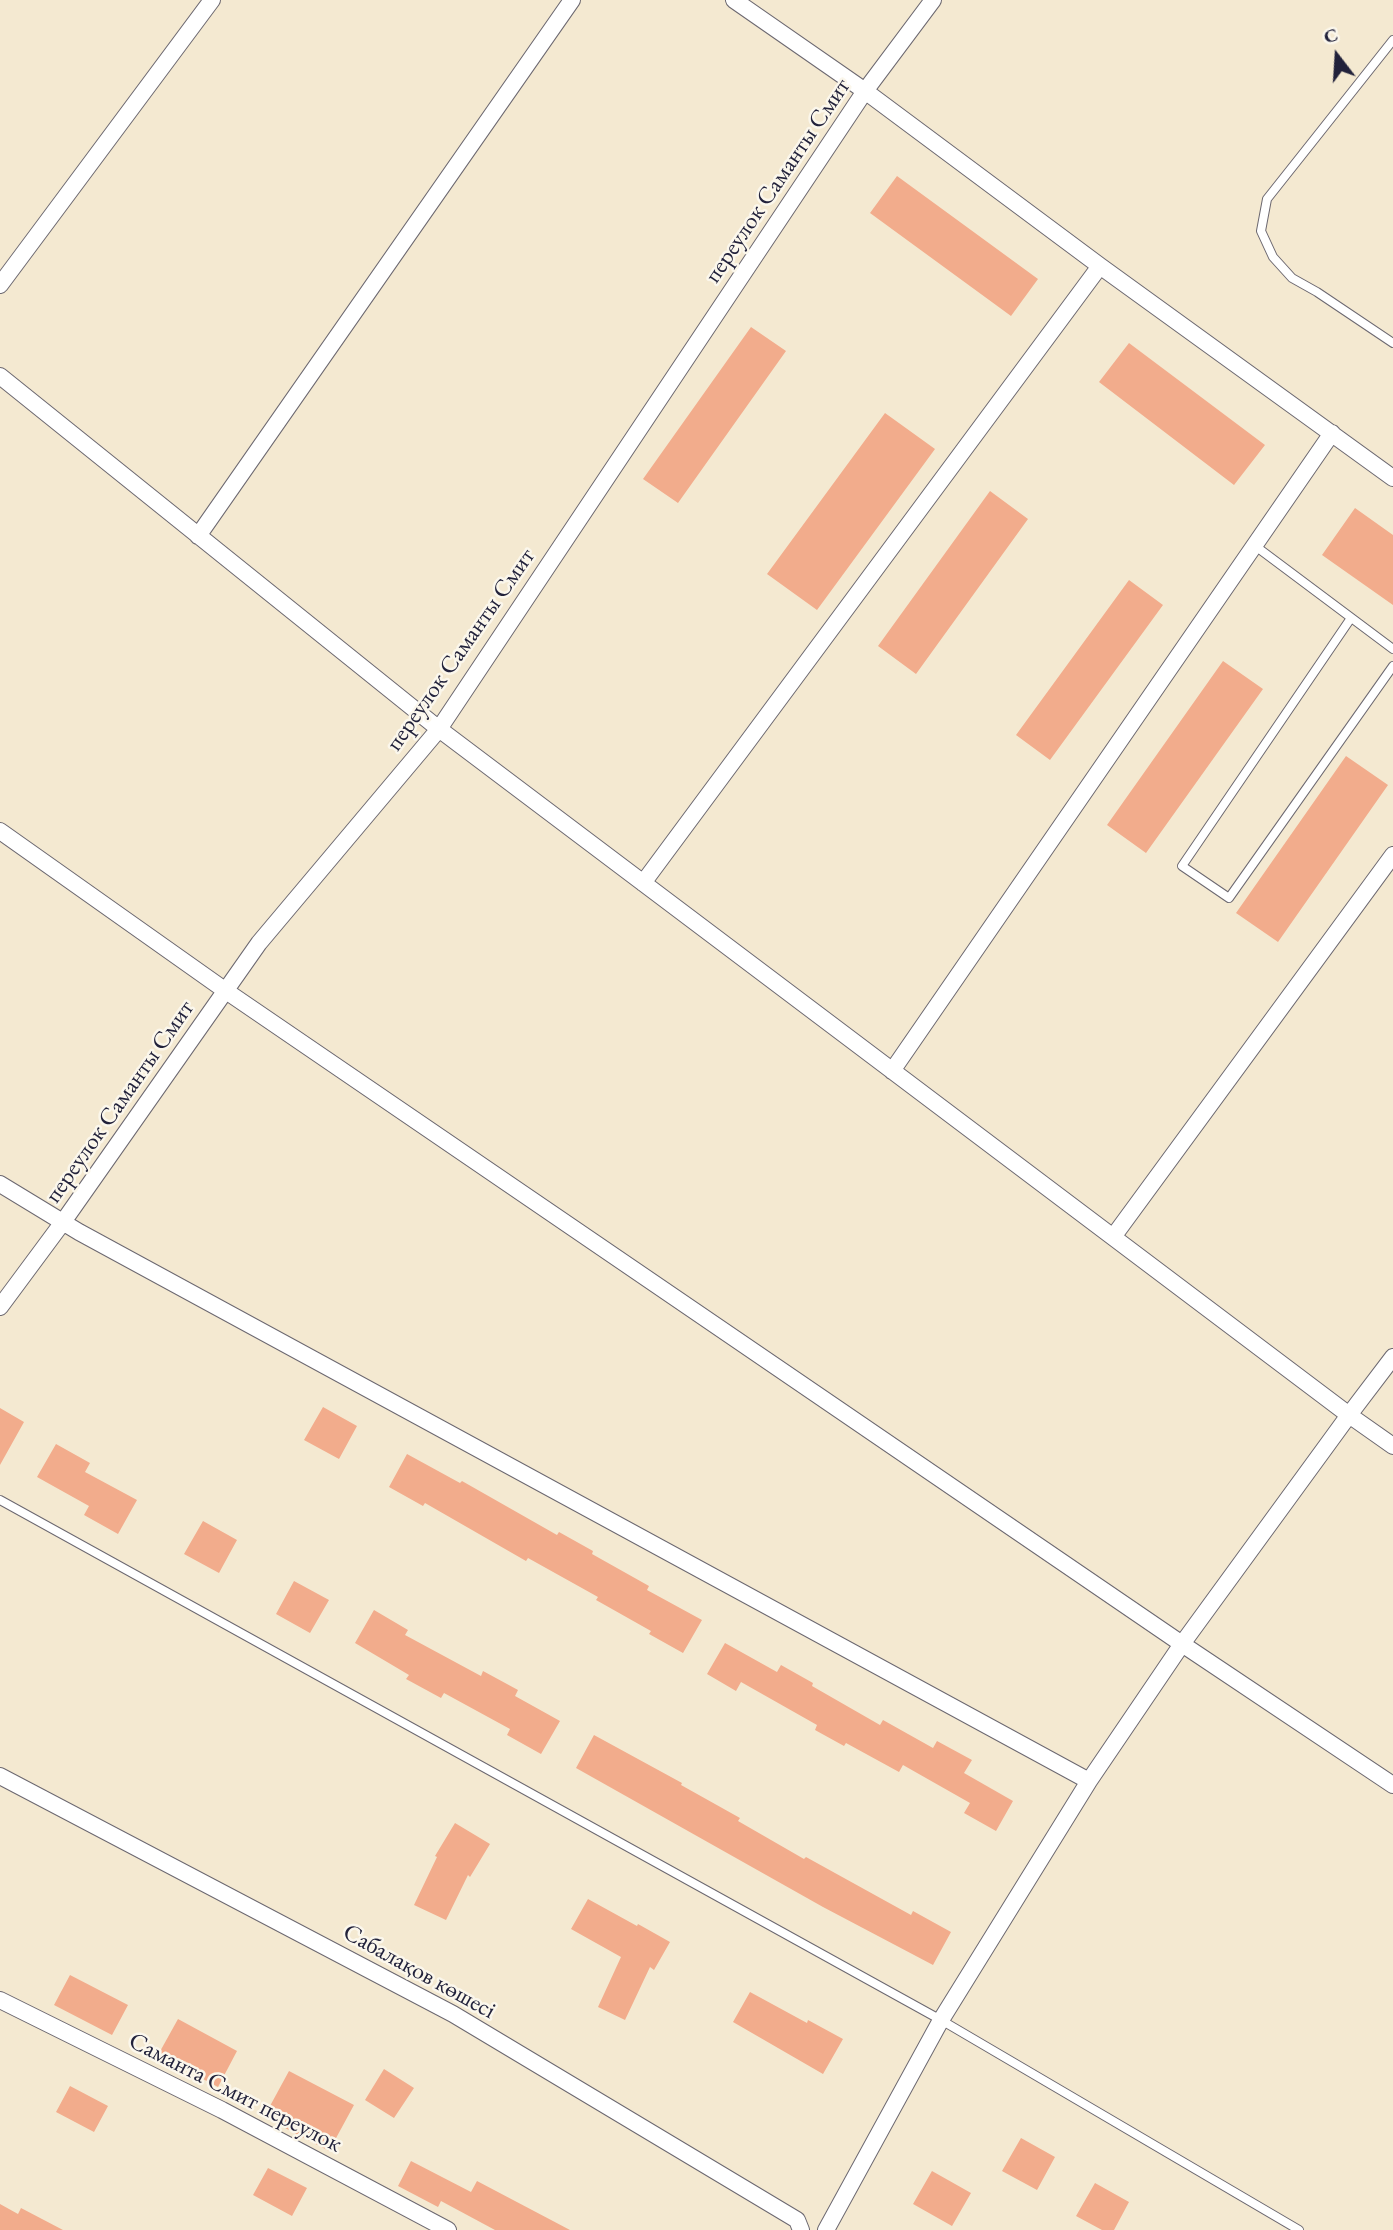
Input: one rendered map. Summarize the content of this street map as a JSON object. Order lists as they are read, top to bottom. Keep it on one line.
{"streets":{"street":["переулок Саманты Смит","Сабалақов көшесі","Саманта Смит переулок"]},"north":"top"}
